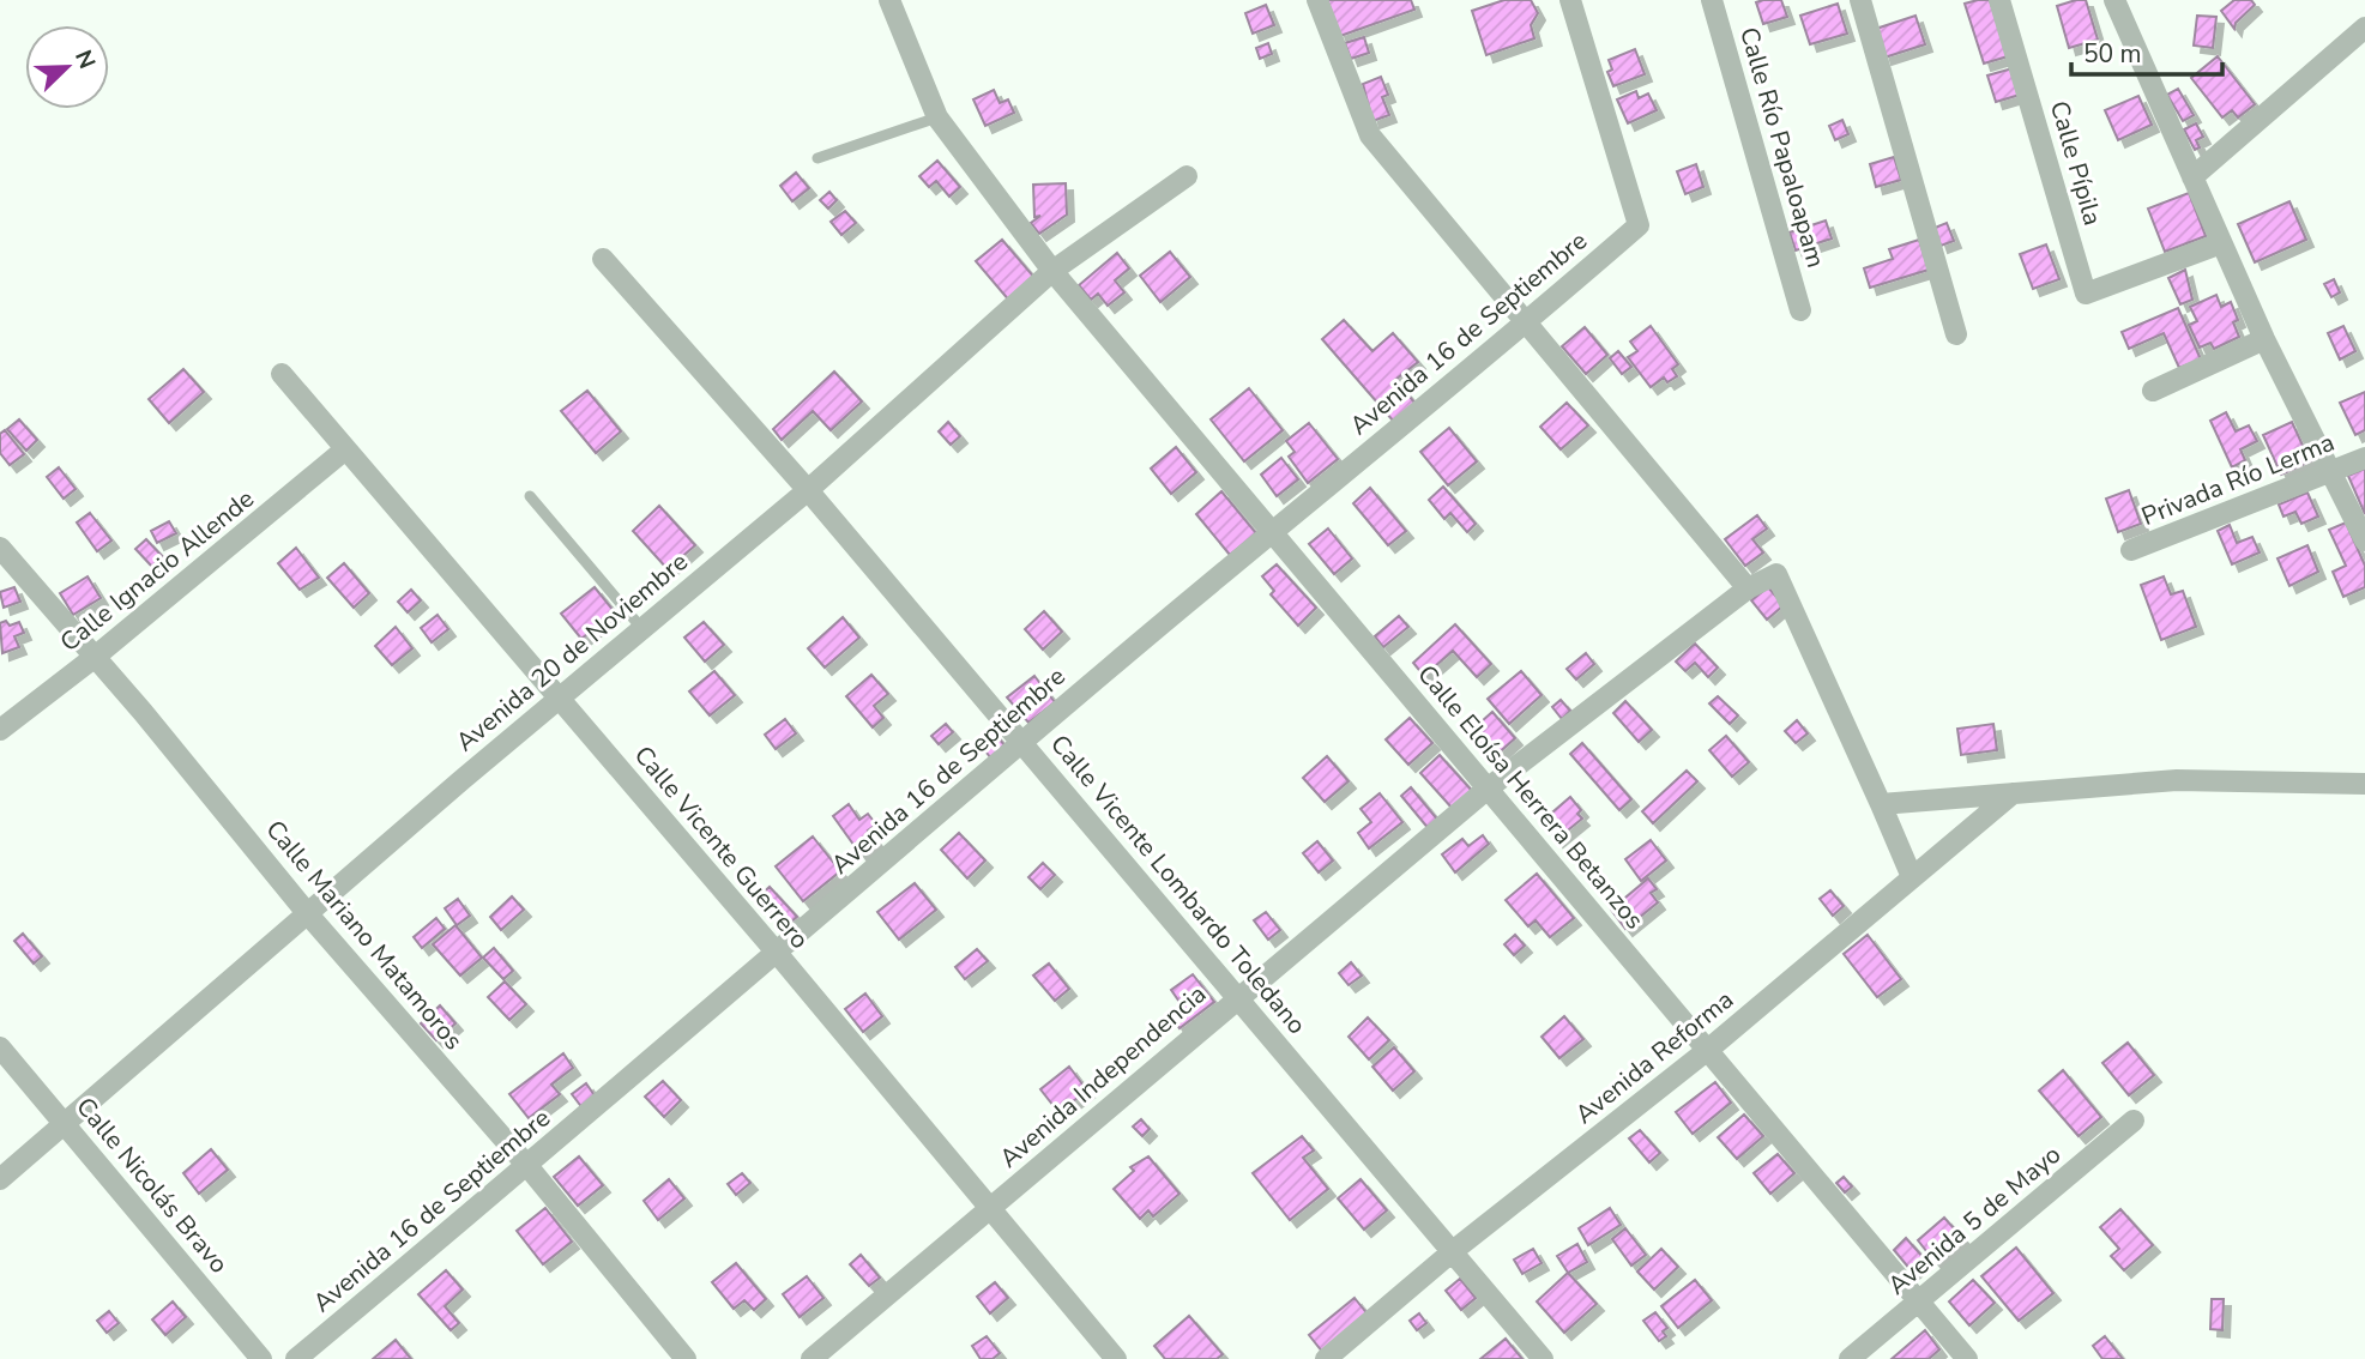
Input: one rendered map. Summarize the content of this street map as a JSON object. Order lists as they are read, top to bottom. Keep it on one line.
{"streets":{"street":["Calle Río Papaloapam","Calle Pípila","Avenida 16 de Septiembre","Privada Río Lerma","Calle Ignacio Allende","Avenida 20 de Noviembre","Calle Eloísa Herrera Betanzos","Calle Vicente Guerrero","Calle Vicente Lombardo Toledano","Calle Mariano Matamoros","Avenida Reforma","Avenida Independencia","Calle Nicolás Bravo","Avenida 5 de Mayo"]},"crossings":[["Avenida 16 de Septiembre","Calle Eloísa Herrera Betanzos"],["Avenida 16 de Septiembre","Calle Vicente Guerrero"],["Avenida 16 de Septiembre","Calle Vicente Lombardo Toledano"],["Avenida 16 de Septiembre","Calle Mariano Matamoros"],["Calle Ignacio Allende","Calle Vicente Guerrero"],["Calle Ignacio Allende","Calle Mariano Matamoros"],["Avenida 20 de Noviembre","Calle Eloísa Herrera Betanzos"],["Avenida 20 de Noviembre","Calle Vicente Guerrero"],["Avenida 20 de Noviembre","Calle Vicente Lombardo Toledano"],["Avenida 20 de Noviembre","Calle Mariano Matamoros"],["Avenida 20 de Noviembre","Calle Nicolás Bravo"],["Calle Eloísa Herrera Betanzos","Avenida Reforma"],["Calle Eloísa Herrera Betanzos","Avenida Independencia"],["Calle Eloísa Herrera Betanzos","Avenida 5 de Mayo"],["Calle Vicente Guerrero","Avenida Independencia"],["Calle Vicente Lombardo Toledano","Avenida Reforma"],["Calle Vicente Lombardo Toledano","Avenida Independencia"]],"scale_bar":"50 m","north":"top right"}
